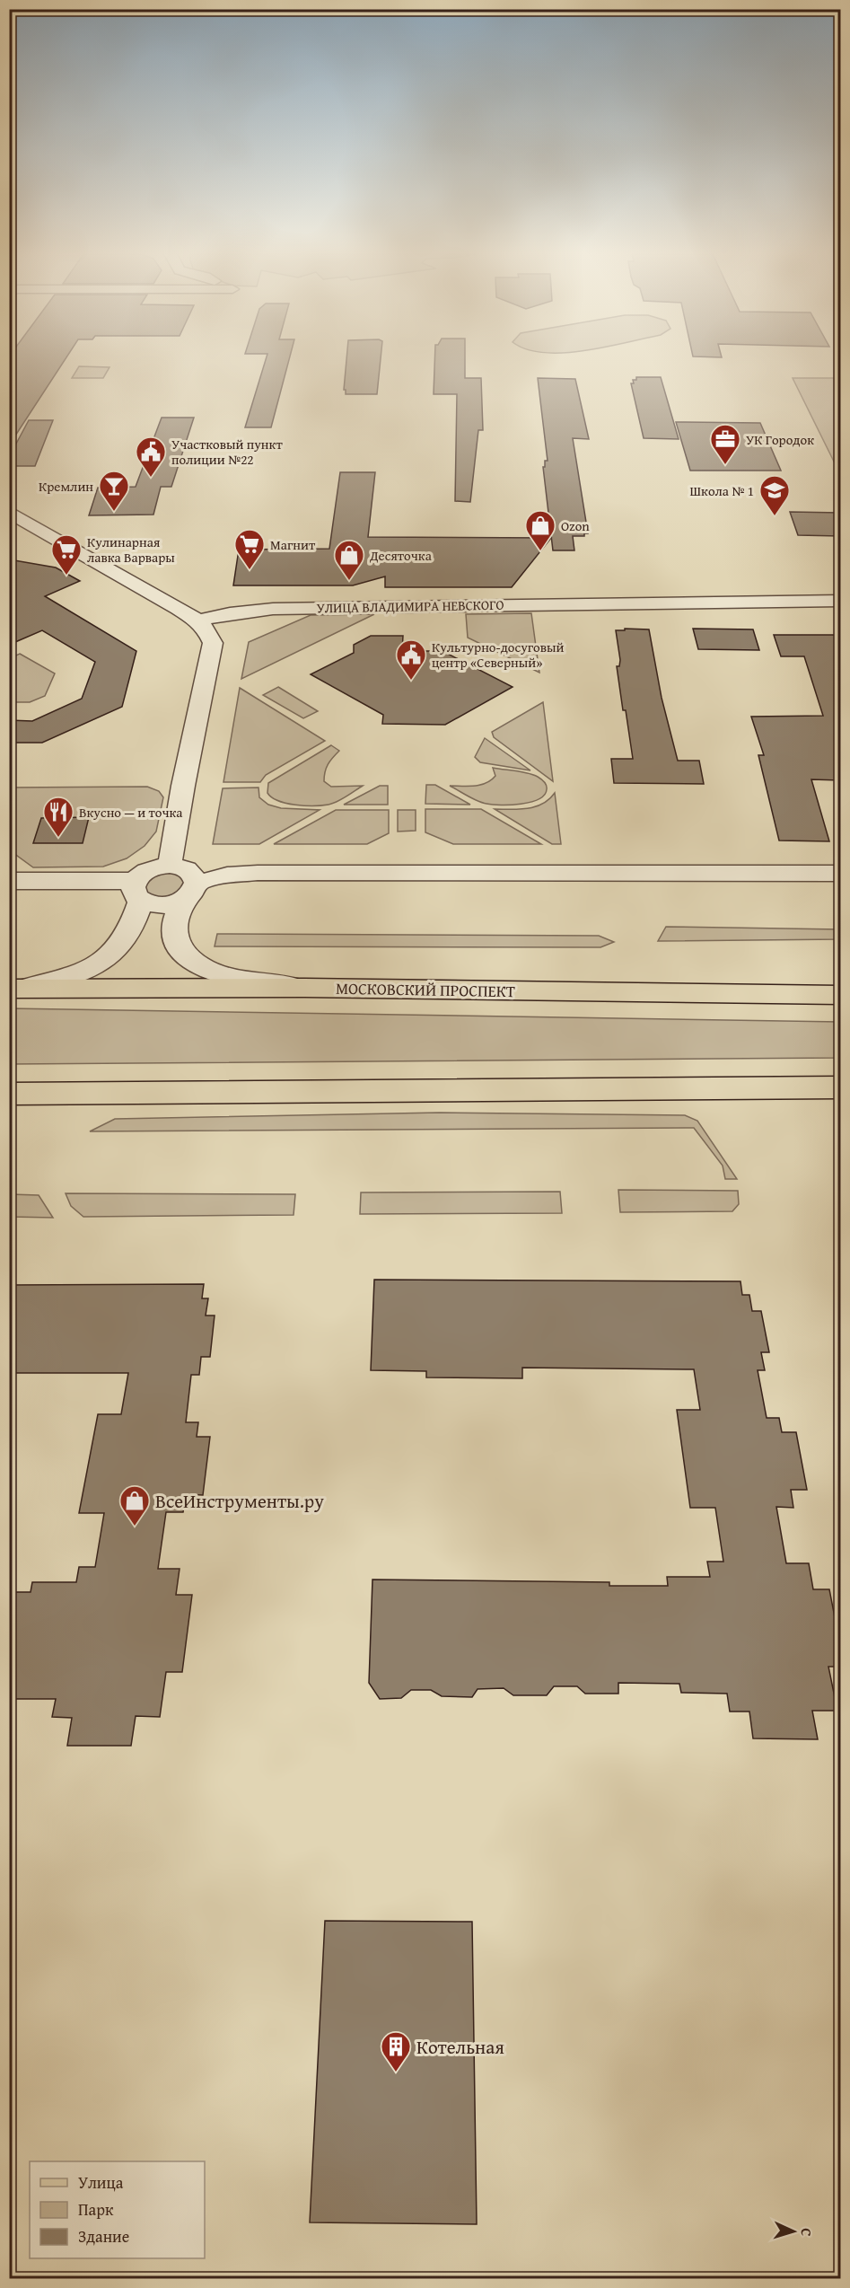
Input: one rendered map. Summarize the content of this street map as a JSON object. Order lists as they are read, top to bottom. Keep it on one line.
{"streets":{"main road":["МОСКОВСКИЙ ПРОСПЕКТ"],"street":["УЛИЦА ВЛАДИМИРА НЕВСКОГО"]},"places":{"office":["УК Городок"],"public building":["Участковый пункт полиции №22","Культурно-досуговый центр «Северный»"],"bar":["Кремлин"],"school or university":["Школа № 1"],"shop":["Ozon","Десяточка","ВсеИнструменты.ру"],"supermarket":["Магнит","Кулинарная лавка Варвары"],"restaurant":["Вкусно — и точка"],"building":["Котельная"]},"legend":["Улица","Парк","Здание"],"north":"right"}
